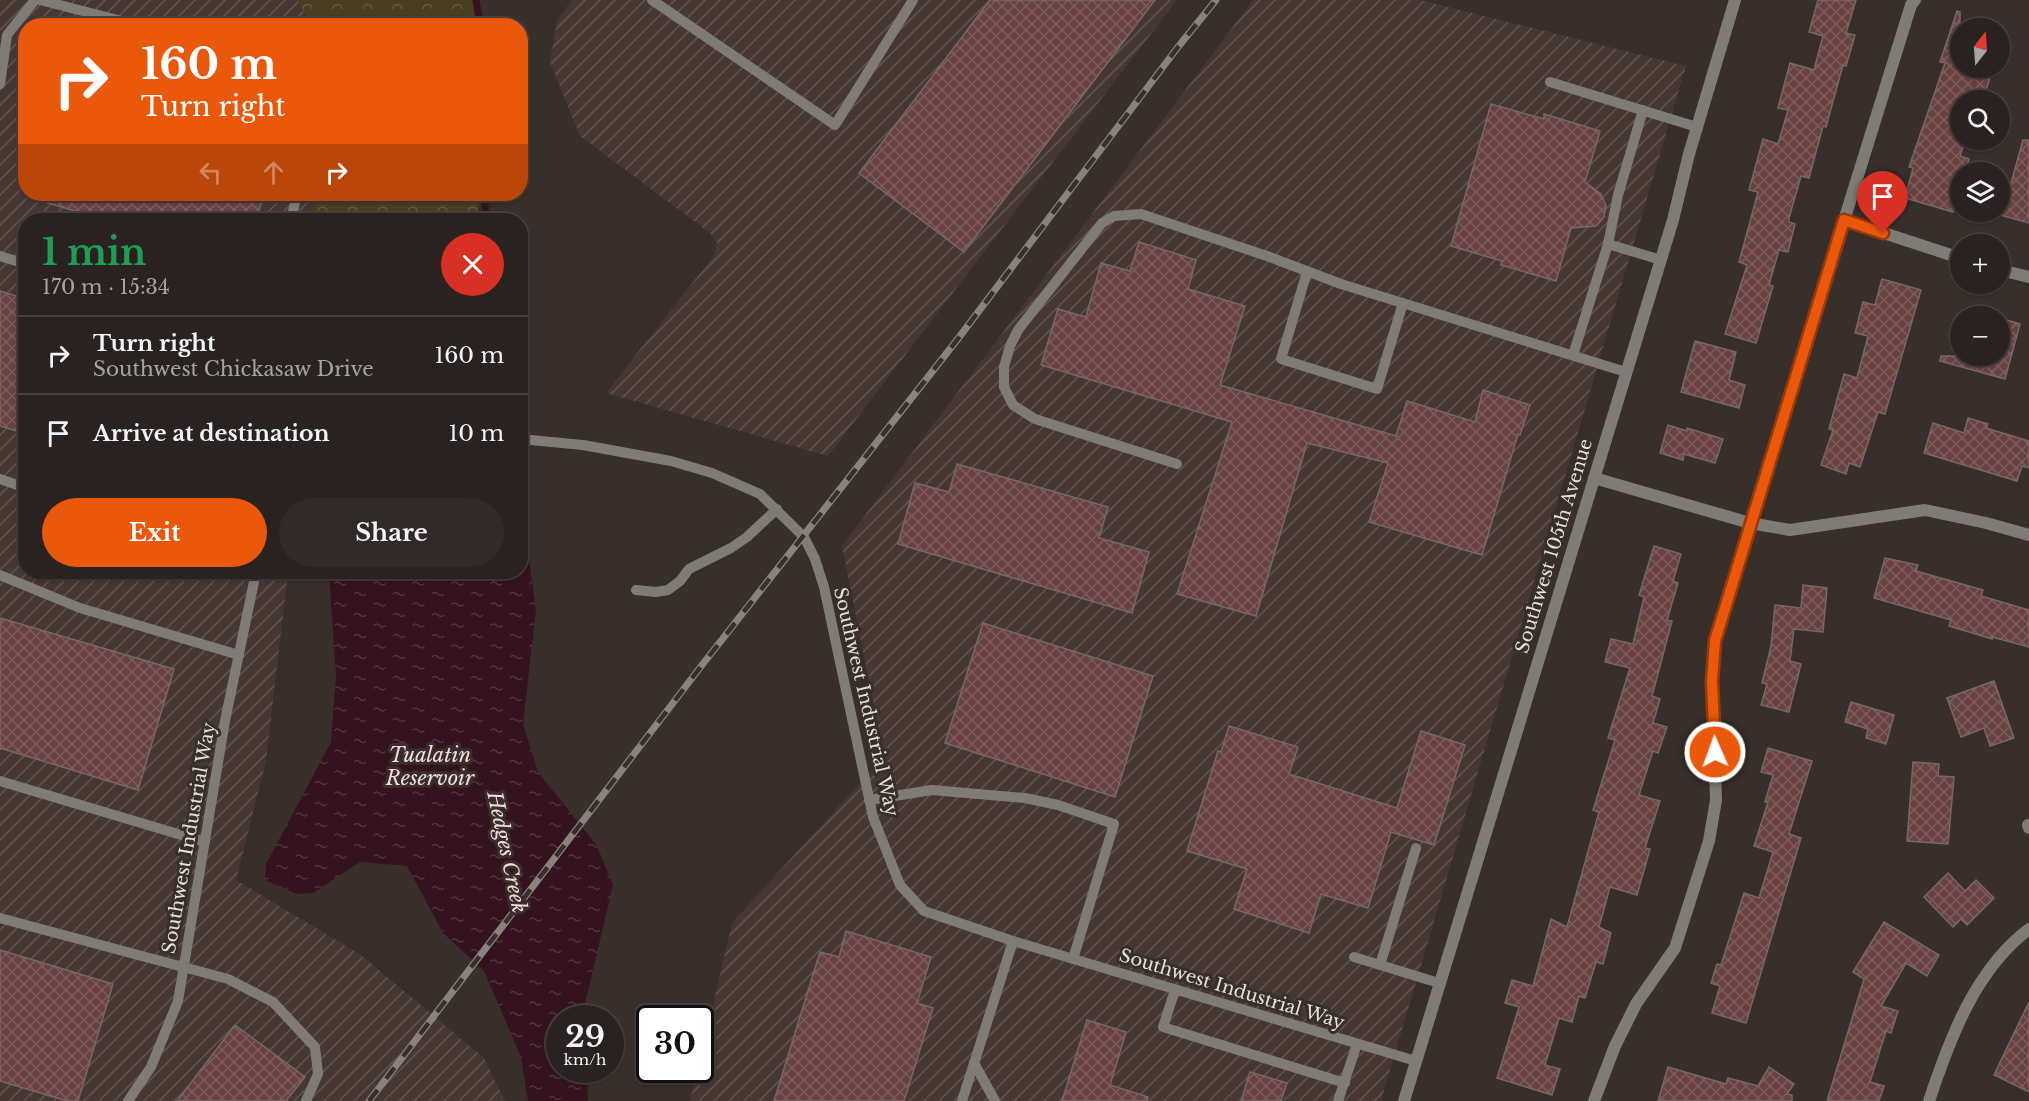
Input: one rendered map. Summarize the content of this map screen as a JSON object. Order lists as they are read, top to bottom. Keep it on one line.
{"streets":{"street":["Southwest 105th Avenue"],"lane":["Southwest Industrial Way"]},"crossings":[["Southwest 105th Avenue","Southwest Industrial Way"]],"water":["Tualatin Reservoir","Hedges Creek"],"north":"top","page":{"map_buttons":["+","−"],"turn":["160 m","Turn right"],"heading":["1 min","170 m · 15:34"],"list":[{"name":"Turn right","note":"Southwest Chickasaw Drive","value":"160 m"},{"name":"Arrive at destination","value":"10 m"}],"buttons":["Exit","Share"],"speed":"29 km/h","limit":"30"}}
